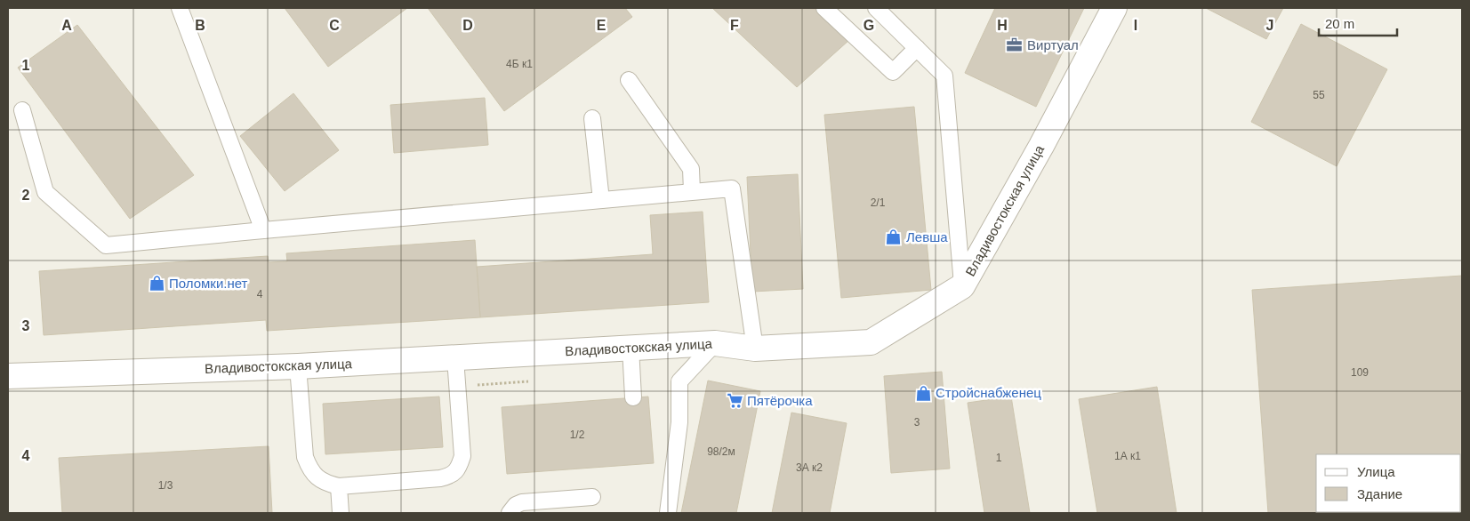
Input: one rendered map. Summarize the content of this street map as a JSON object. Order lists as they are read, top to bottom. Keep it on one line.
{"streets":{"street":["Владивостокская улица"]},"places":{"office":["Виртуал"],"shop":["Левша","Поломки.нет","Стройснабженец"],"supermarket":["Пятёрочка"]},"house_numbers":["4Б к1","55","2/1","4","109","3","1/2","98/2м","1А к1","1","3А к2","1/3"],"legend":["Улица","Здание"],"scale_bar":"20 m","grid":{"columns":["A","B","C","D","E","F","G","H","I","J"],"rows":["1","2","3","4"]}}
